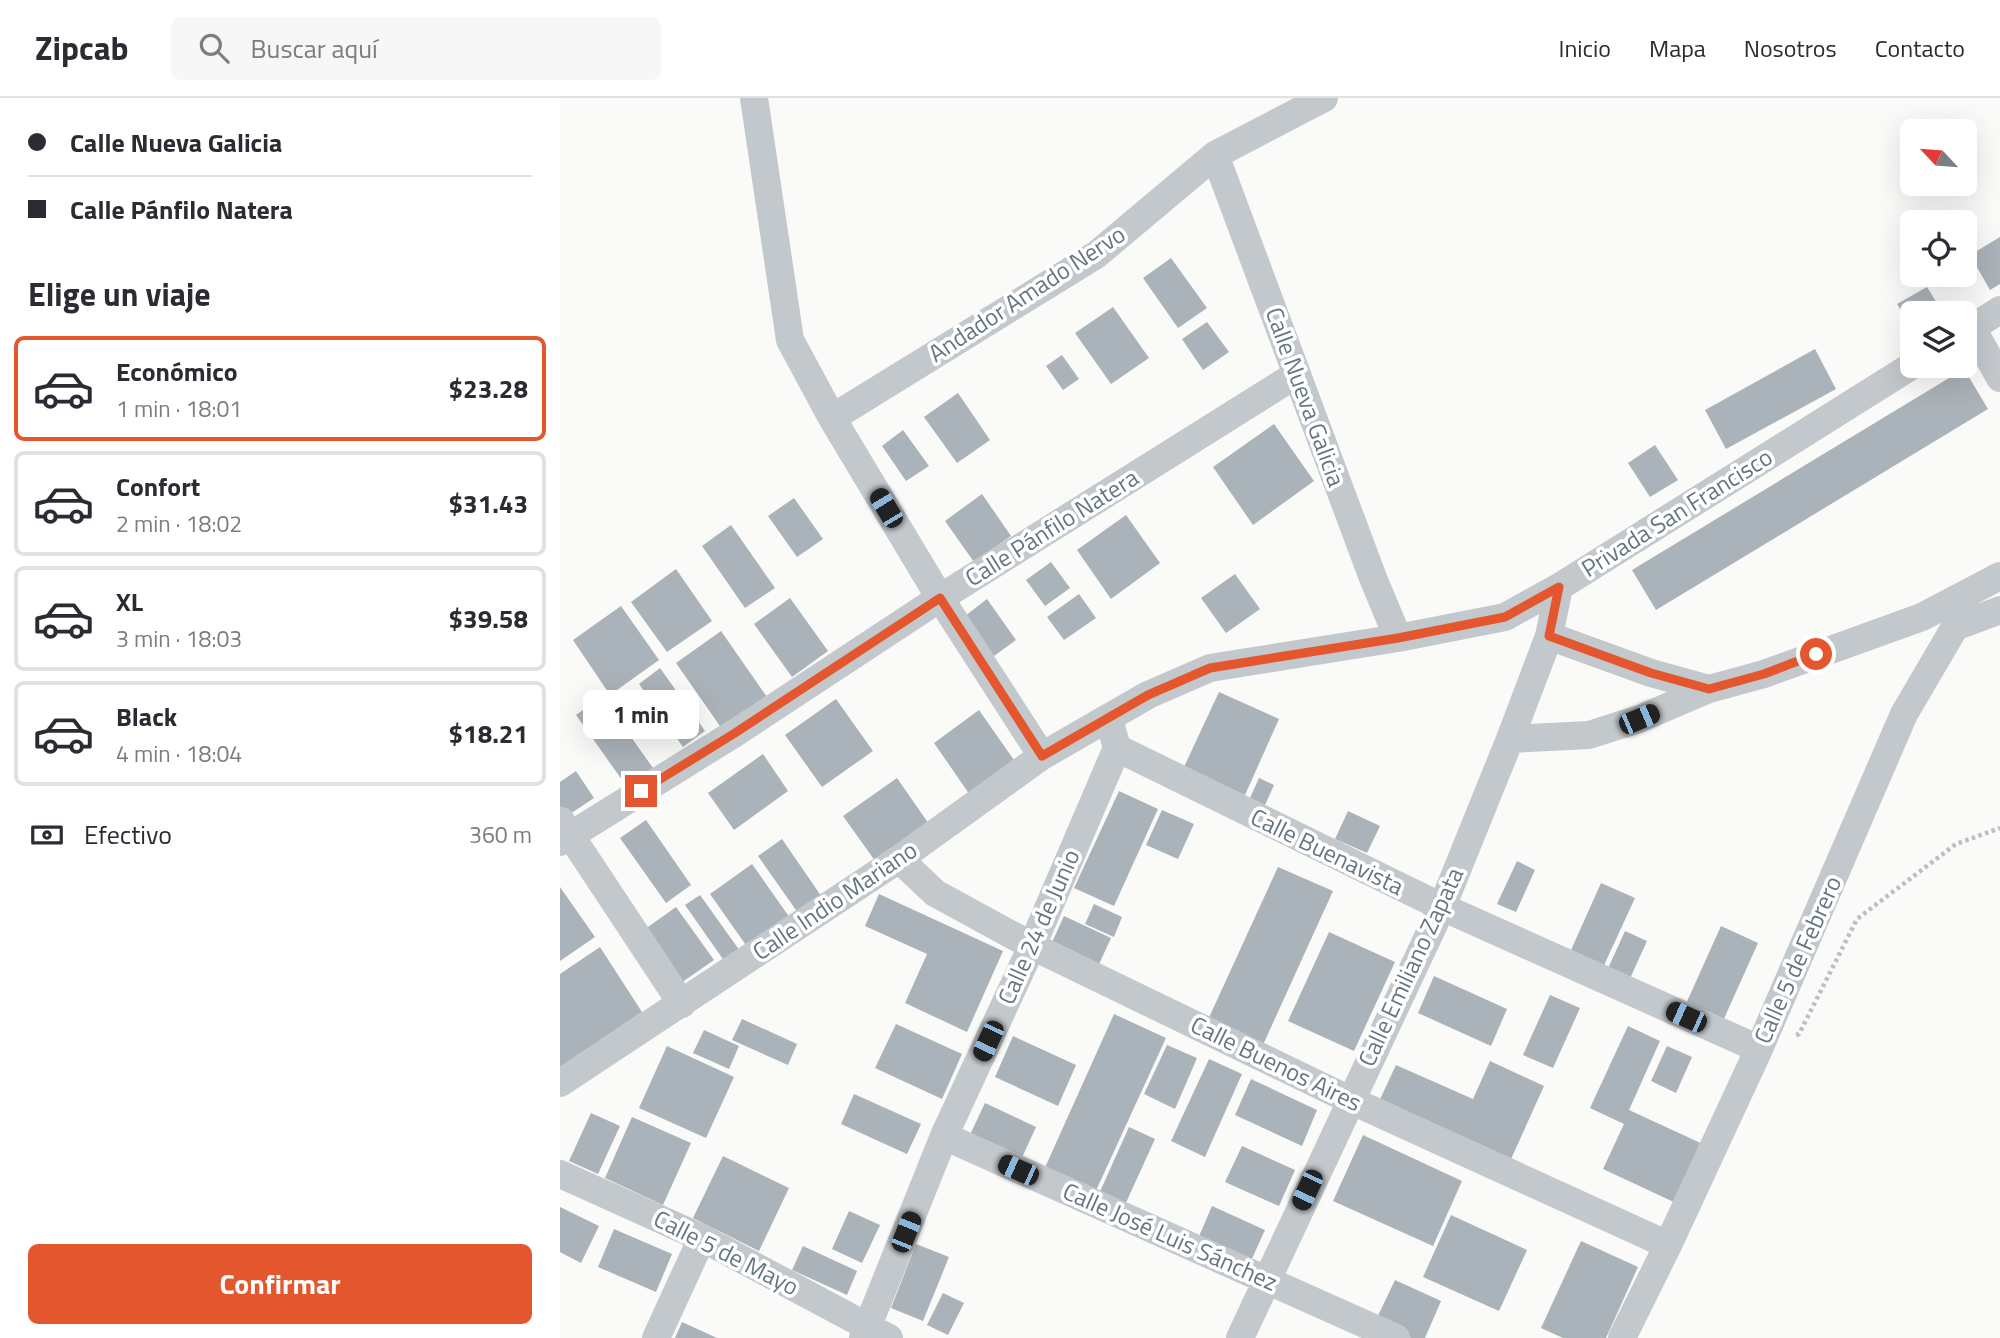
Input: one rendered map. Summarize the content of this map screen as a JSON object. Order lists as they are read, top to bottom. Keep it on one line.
{"streets":{"street":["Andador Amado Nervo","Calle Nueva Galicia","Privada San Francisco","Calle Pánfilo Natera","Calle Buenavista","Calle Indio Mariano","Calle 24 de Junio","Calle 5 de Febrero","Calle Emiliano Zapata","Calle Buenos Aires","Calle José Luis Sánchez","Calle 5 de Mayo"]},"crossings":[["Andador Amado Nervo","Calle Nueva Galicia"],["Calle Nueva Galicia","Privada San Francisco"],["Calle Nueva Galicia","Calle Pánfilo Natera"],["Privada San Francisco","Calle Indio Mariano"],["Privada San Francisco","Calle Emiliano Zapata"],["Calle Buenavista","Calle 24 de Junio"],["Calle Buenavista","Calle 5 de Febrero"],["Calle Buenavista","Calle Emiliano Zapata"],["Calle Indio Mariano","Calle Buenos Aires"],["Calle 24 de Junio","Calle Buenos Aires"],["Calle 24 de Junio","Calle José Luis Sánchez"],["Calle 24 de Junio","Calle 5 de Mayo"],["Calle 5 de Febrero","Calle Buenos Aires"],["Calle Emiliano Zapata","Calle Buenos Aires"],["Calle Emiliano Zapata","Calle José Luis Sánchez"]],"north":"top left","page":{"header":"Zipcab","search":"Buscar aquí","nav":["Inicio","Mapa","Nosotros","Contacto"],"banner":["Calle Nueva Galicia","Calle Pánfilo Natera"],"heading":"Elige un viaje","list":[{"name":"Económico","note":"1 min · 18:01","value":"$23.28"},{"name":"Confort","note":"2 min · 18:02","value":"$31.43"},{"name":"XL","note":"3 min · 18:03","value":"$39.58"},{"name":"Black","note":"4 min · 18:04","value":"$18.21"}],"bubble":"1 min","pay":["Efectivo","360 m"],"buttons":"Confirmar"}}
